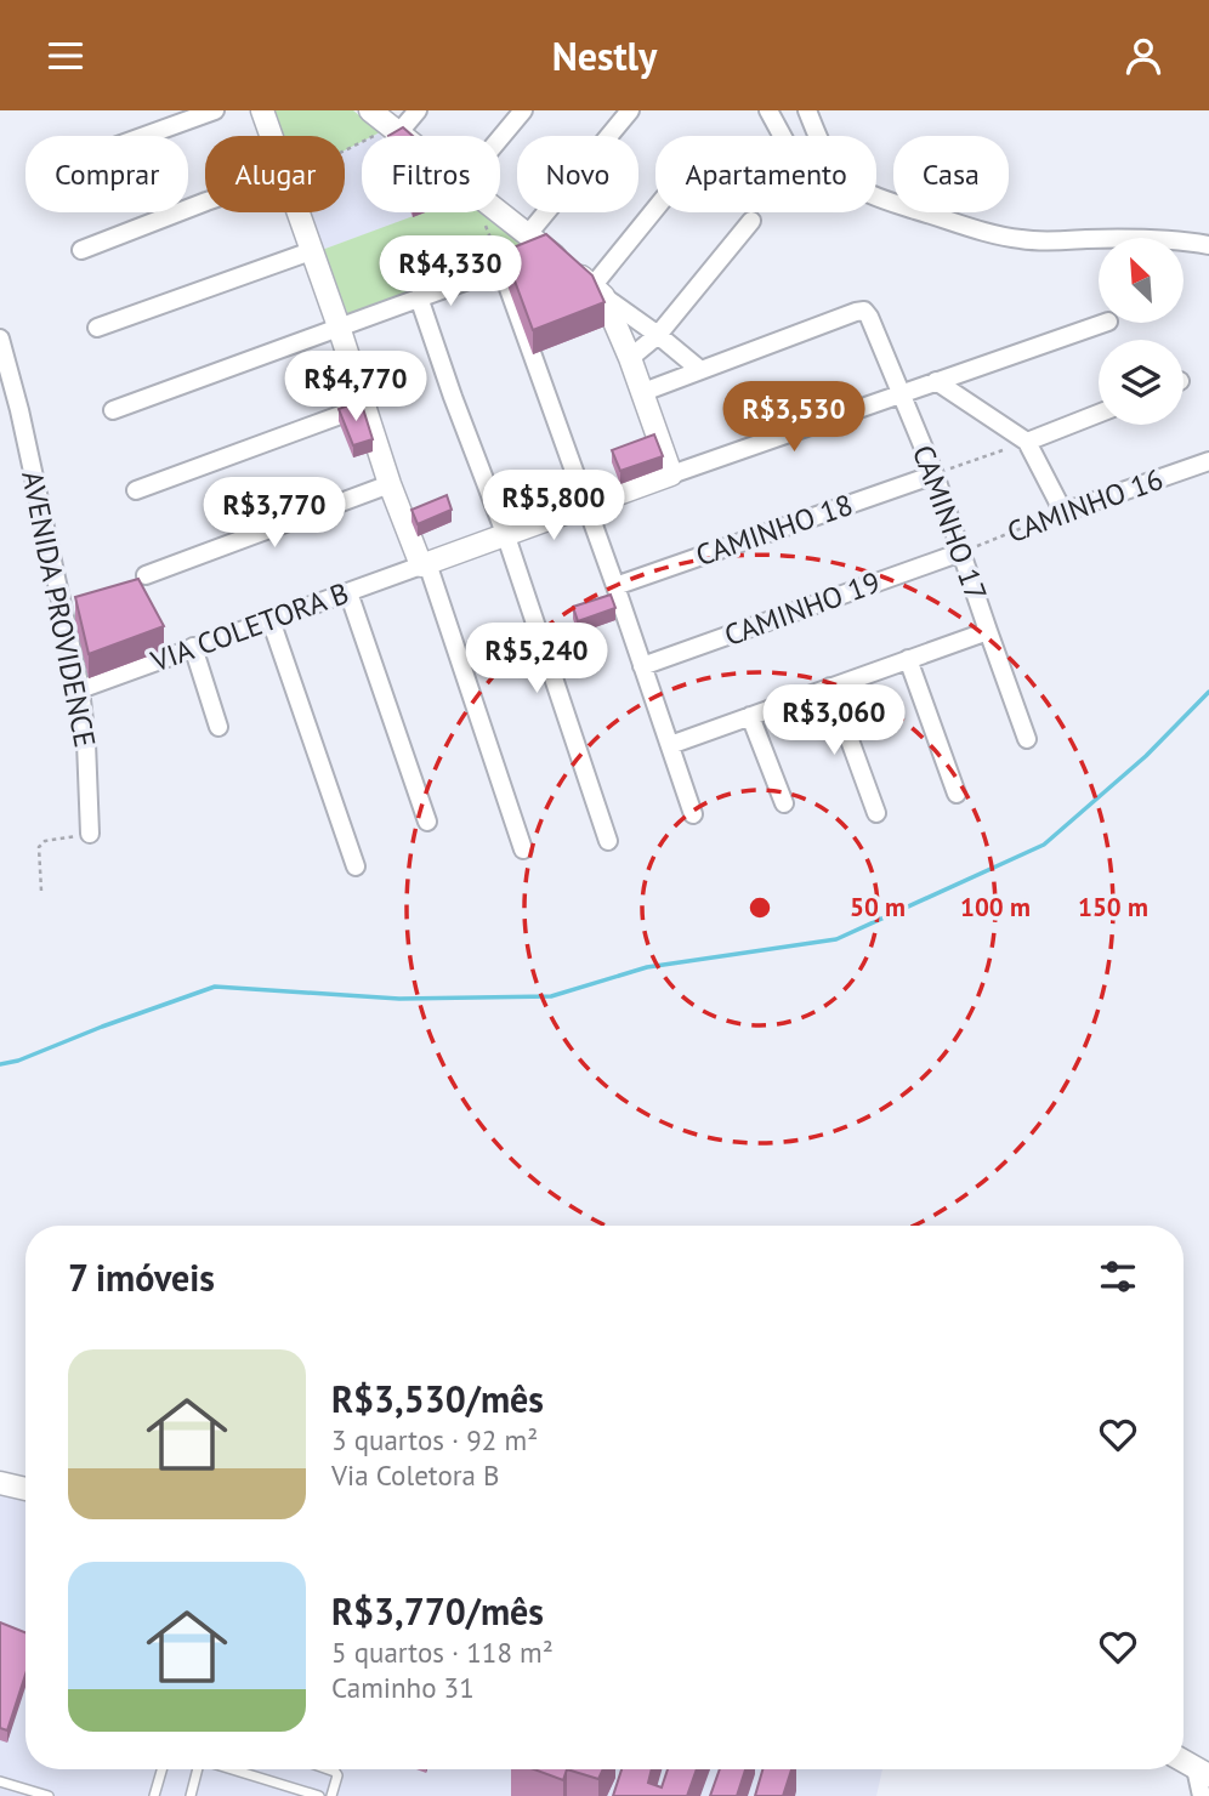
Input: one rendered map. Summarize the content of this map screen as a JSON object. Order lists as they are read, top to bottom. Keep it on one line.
{"streets":{"street":["CAMINHO 16","CAMINHO 17","CAMINHO 18","AVENIDA PROVIDENCE","CAMINHO 19","VIA COLETORA B"]},"crossings":[["CAMINHO 16","CAMINHO 17"],["CAMINHO 16","CAMINHO 19"],["CAMINHO 17","CAMINHO 18"],["CAMINHO 17","CAMINHO 19"],["CAMINHO 17","VIA COLETORA B"],["AVENIDA PROVIDENCE","VIA COLETORA B"]],"north":"top left","page":{"header":"Nestly","chip":["Comprar","Alugar","Filtros","Novo","Apartamento","Casa"],"price":["R$4,330","R$4,770","R$3,530","R$5,800","R$3,770","R$5,240","R$3,060"],"heading":"7 imóveis","list":[{"name":"R$3,530/mês","note":"3 quartos · 92 m² · Via Coletora B"},{"name":"R$3,770/mês","note":"5 quartos · 118 m² · Caminho 31"}]},"rings":["50 m","100 m","150 m"]}
